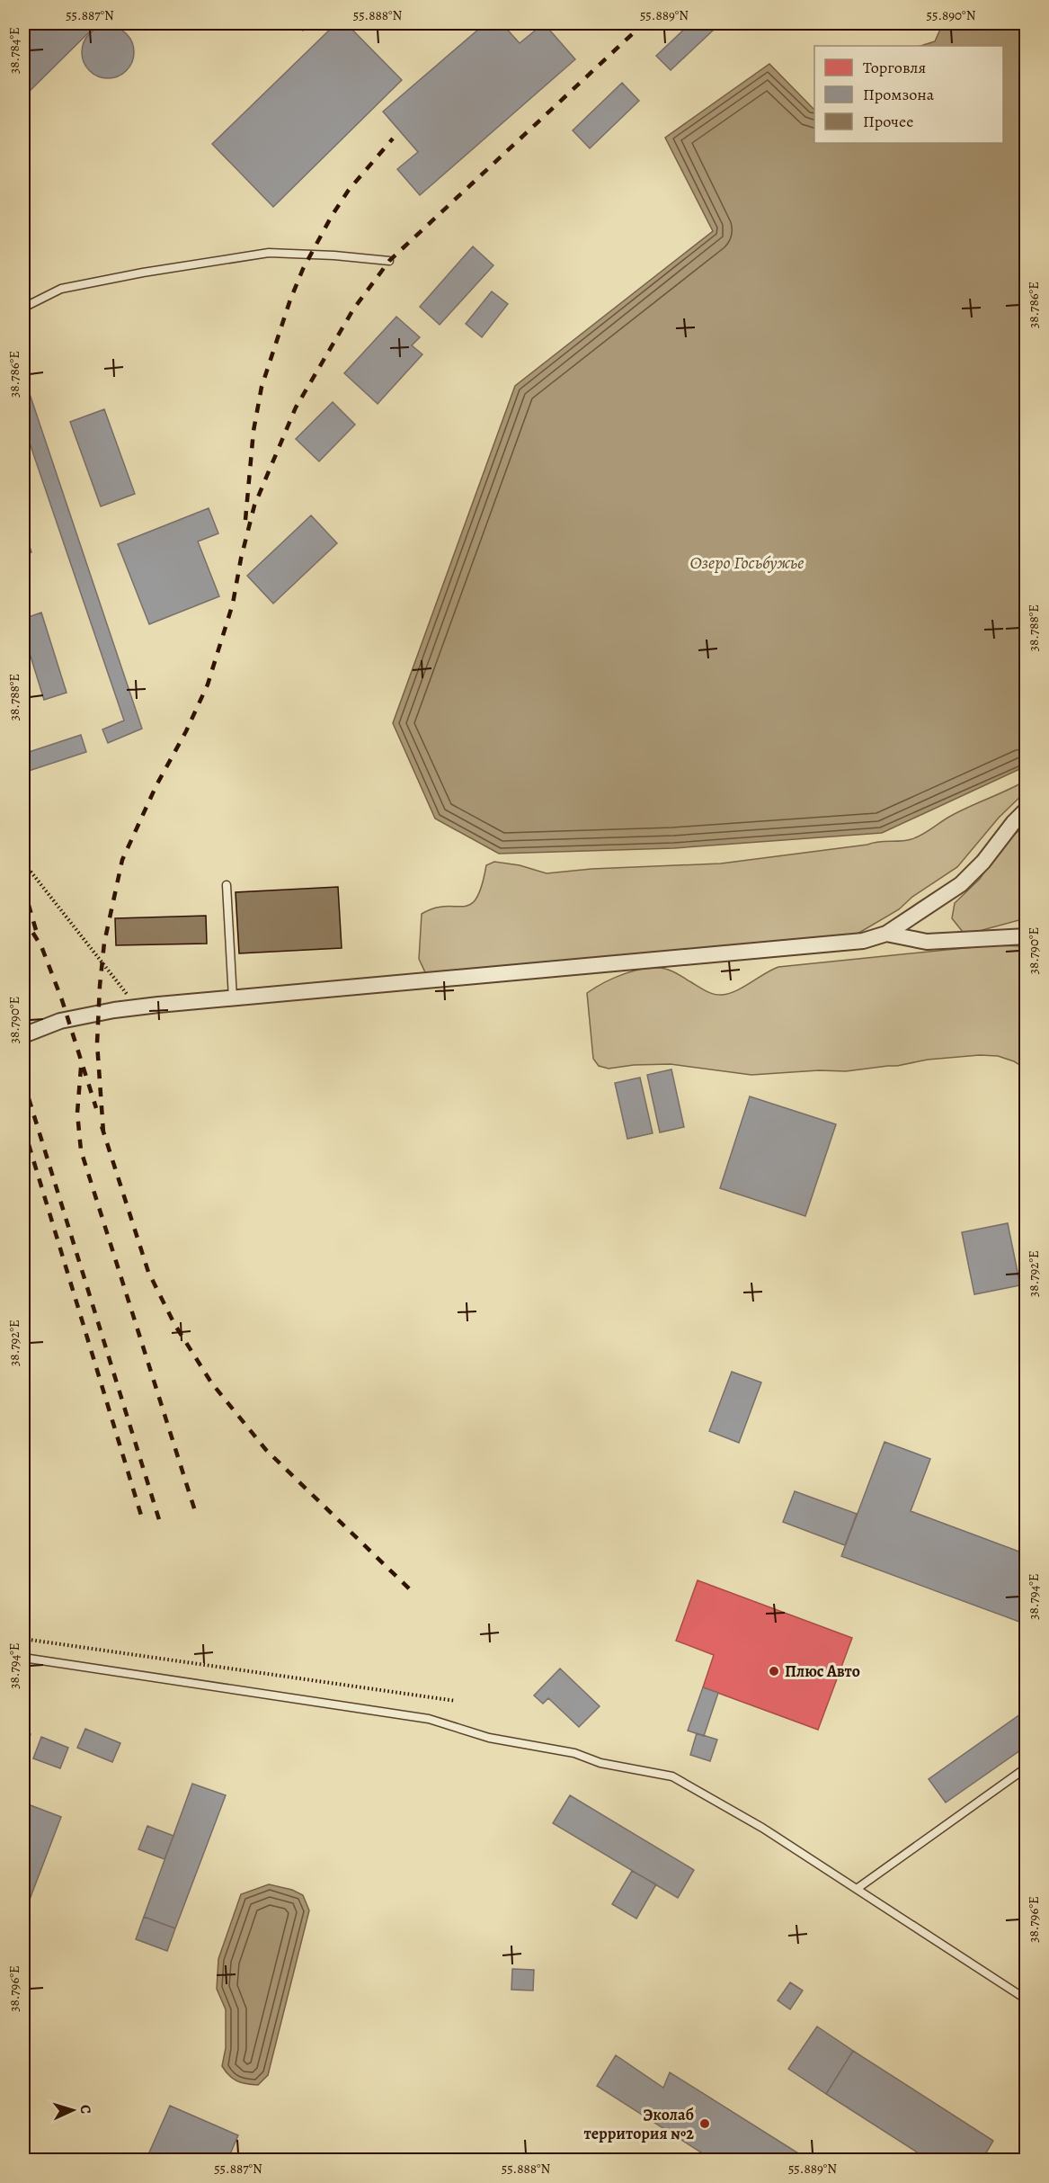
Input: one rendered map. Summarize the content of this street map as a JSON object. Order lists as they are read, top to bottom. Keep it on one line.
{"water":["Озеро Госьбужье"],"places":["Плюс Авто","Эколаб территория №2"],"legend":["Торговля","Промзона","Прочее"],"north":"right","coordinates":["55.887°N","55.888°N","55.889°N","55.890°N","38.784°E","38.786°E","38.788°E","38.790°E","38.792°E","38.794°E","38.796°E"]}
